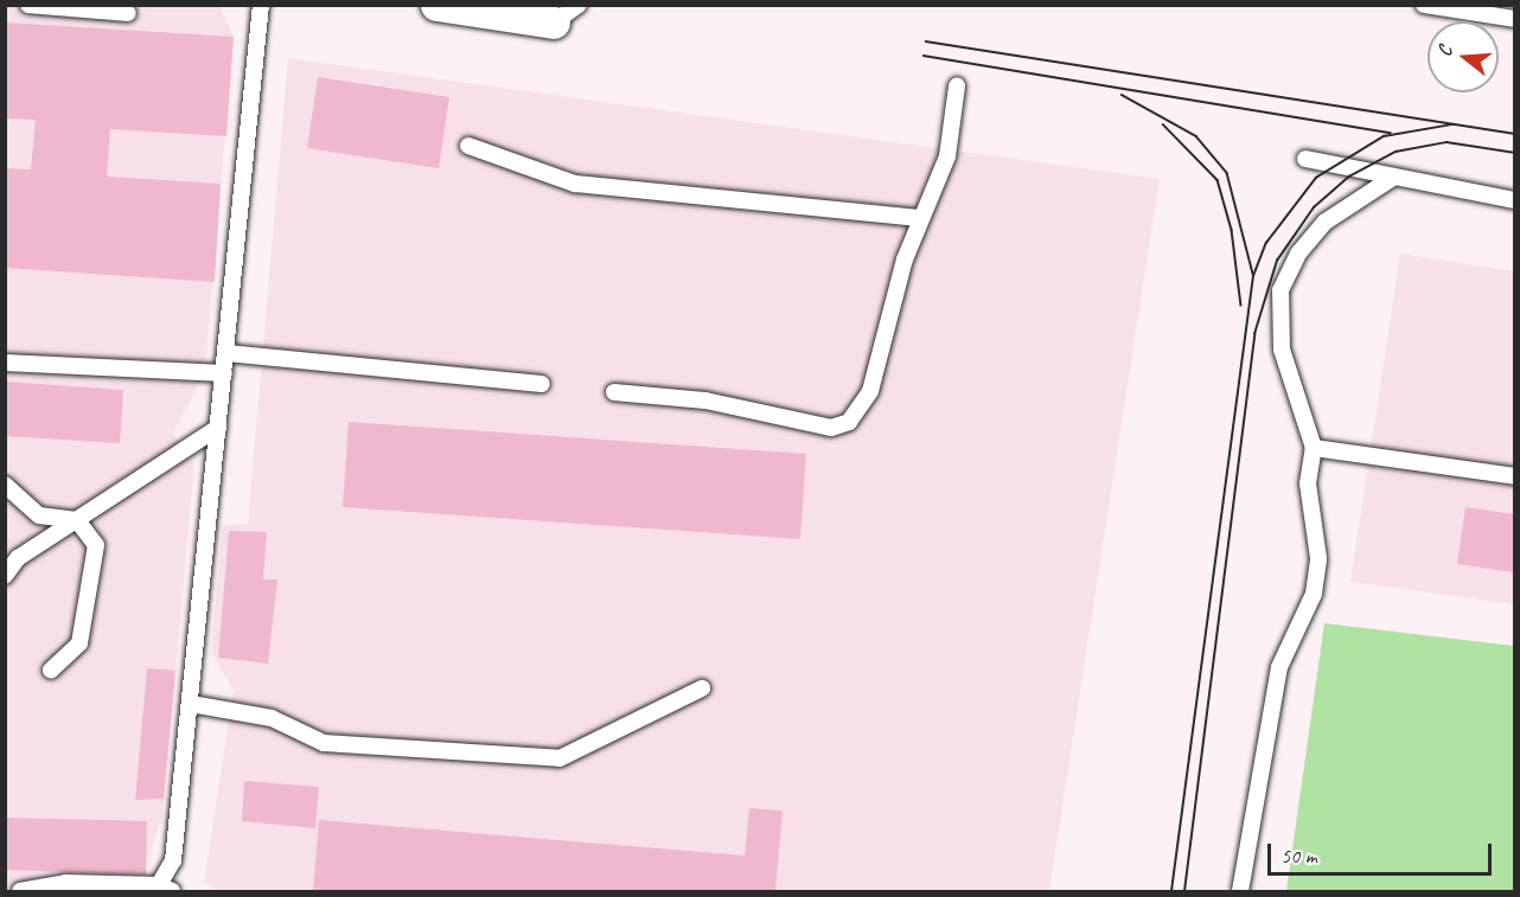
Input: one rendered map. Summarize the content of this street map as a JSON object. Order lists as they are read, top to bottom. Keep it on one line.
{"scale_bar":"50 m","north":"left"}
